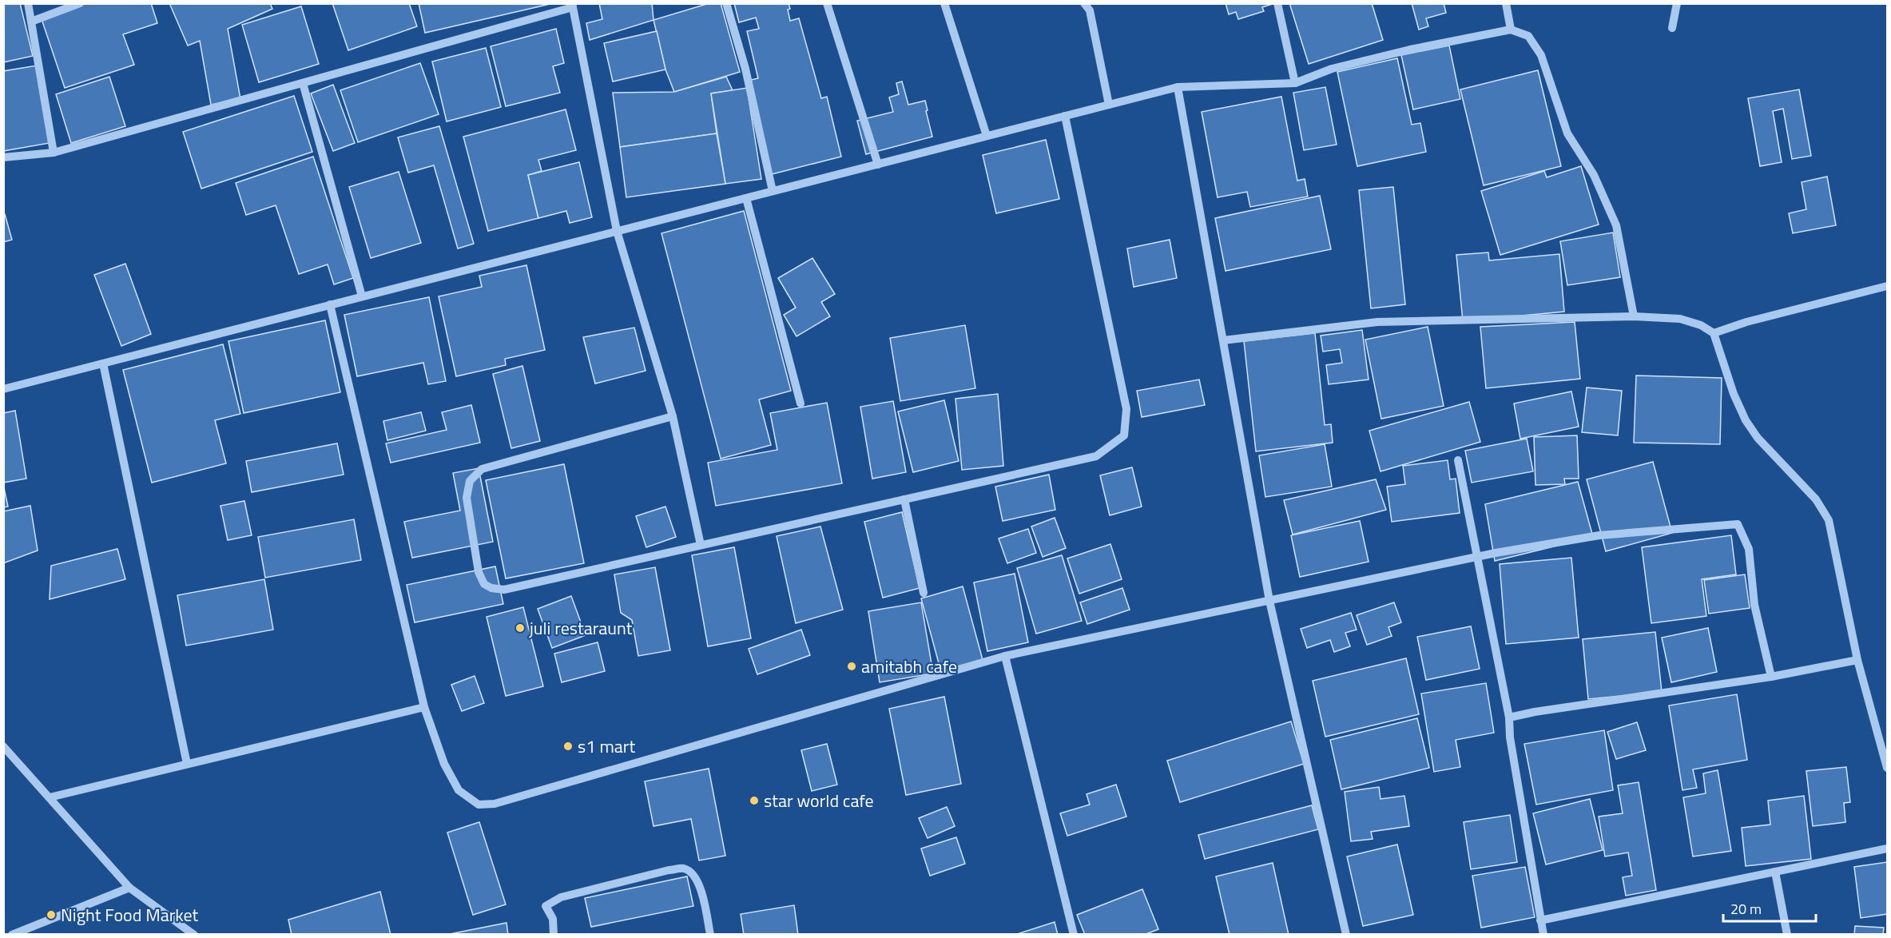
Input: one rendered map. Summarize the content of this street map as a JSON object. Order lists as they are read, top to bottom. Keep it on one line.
{"places":["juli restaraunt","amitabh cafe","s1 mart","star world cafe","Night Food Market"],"scale_bar":"20 m"}
